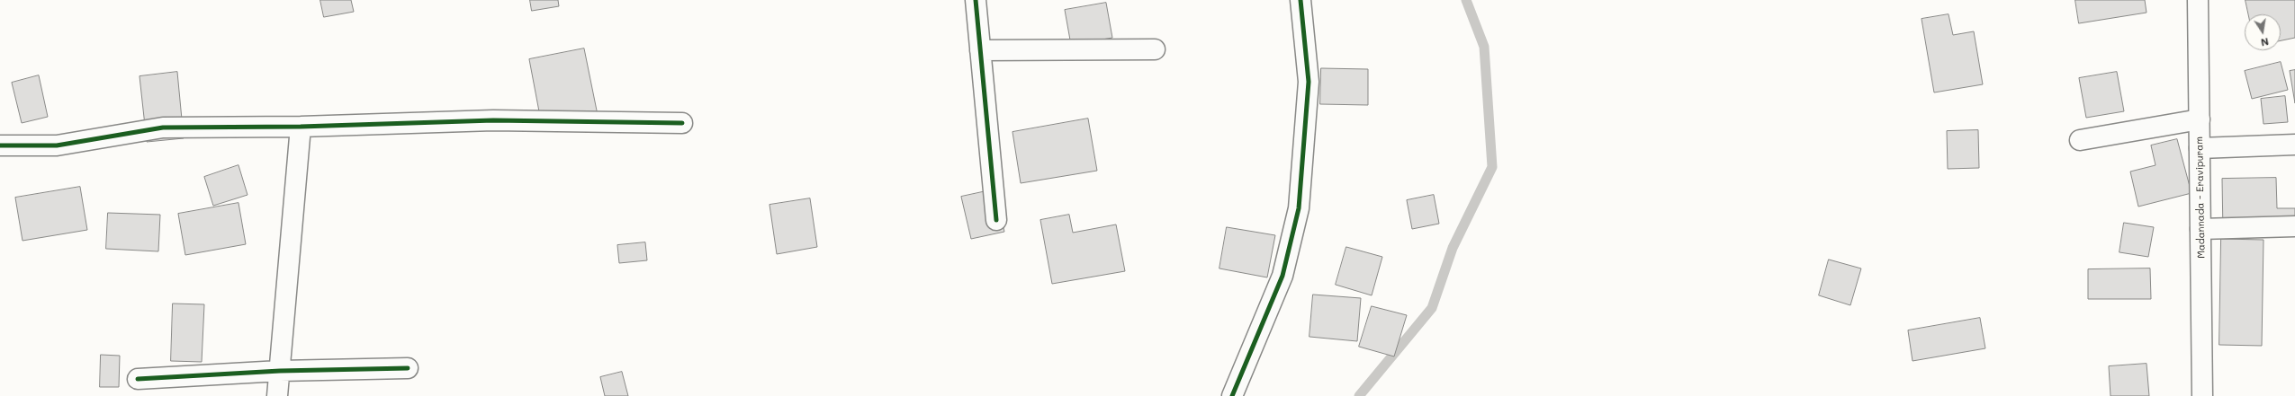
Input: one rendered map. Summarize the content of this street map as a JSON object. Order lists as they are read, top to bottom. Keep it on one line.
{"streets":{"street":["Madannada - Eravipuram"]},"north":"bottom"}
